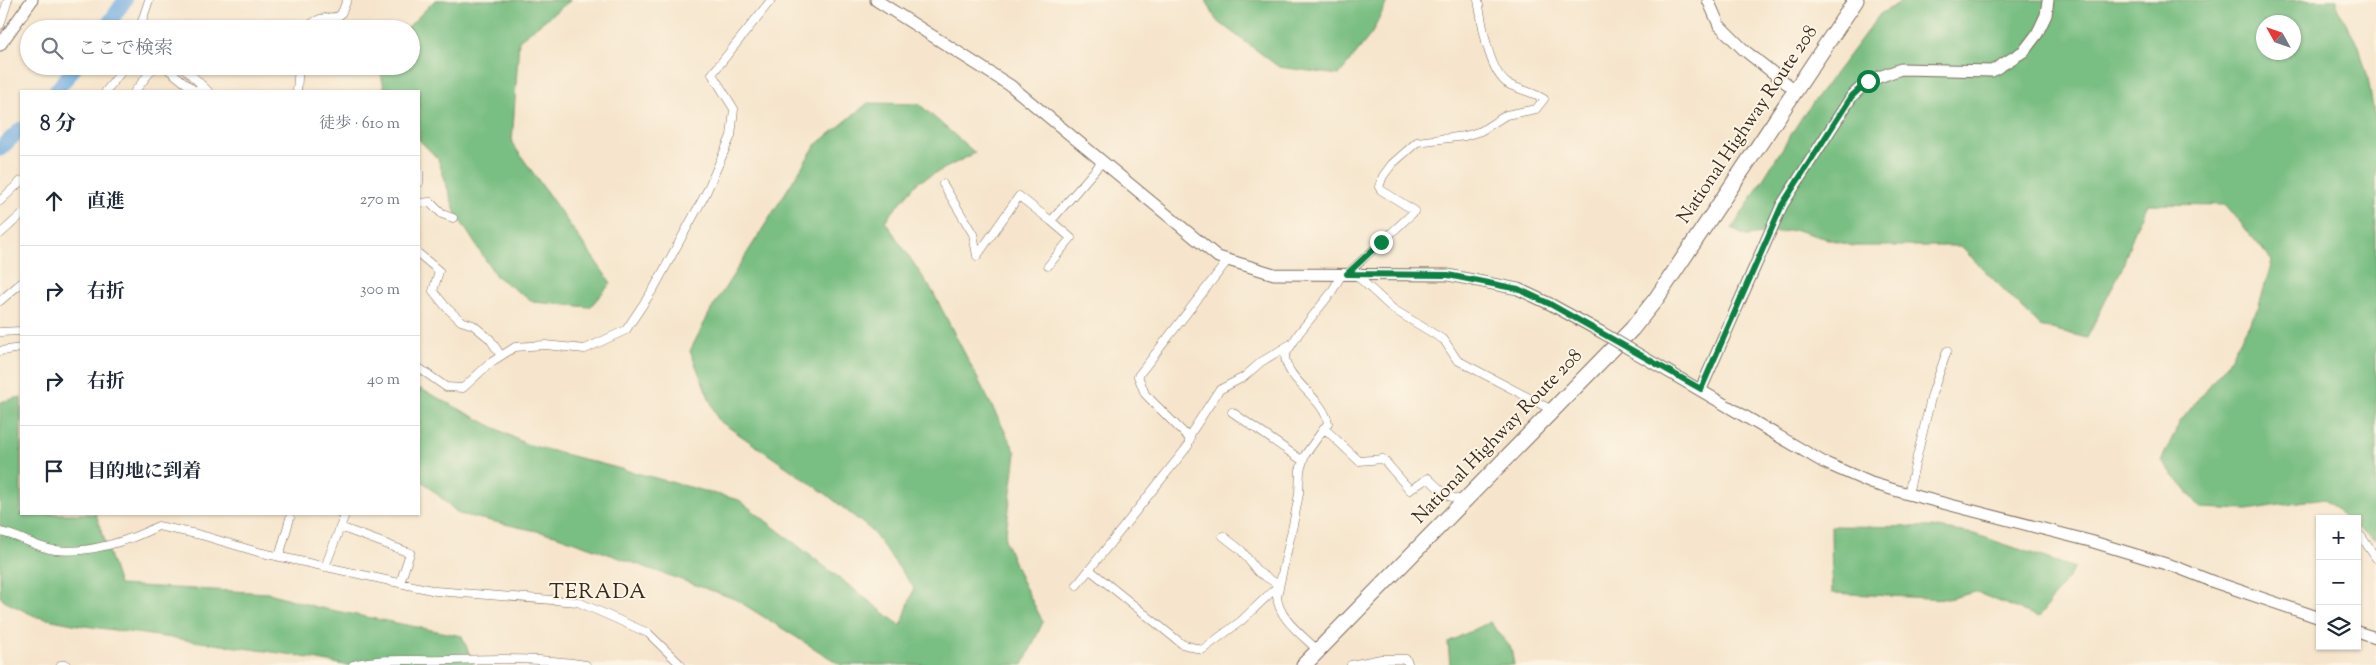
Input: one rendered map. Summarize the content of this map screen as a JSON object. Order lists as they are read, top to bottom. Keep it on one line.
{"streets":{"highway":["National Highway Route 208"]},"districts":["TERADA"],"north":"top left","page":{"search":"ここで検索","heading":["8 分","徒歩 · 610 m"],"list":[["直進","270 m"],["右折","300 m"],["右折","40 m"],"目的地に到着"],"map_buttons":["+","−"]}}
